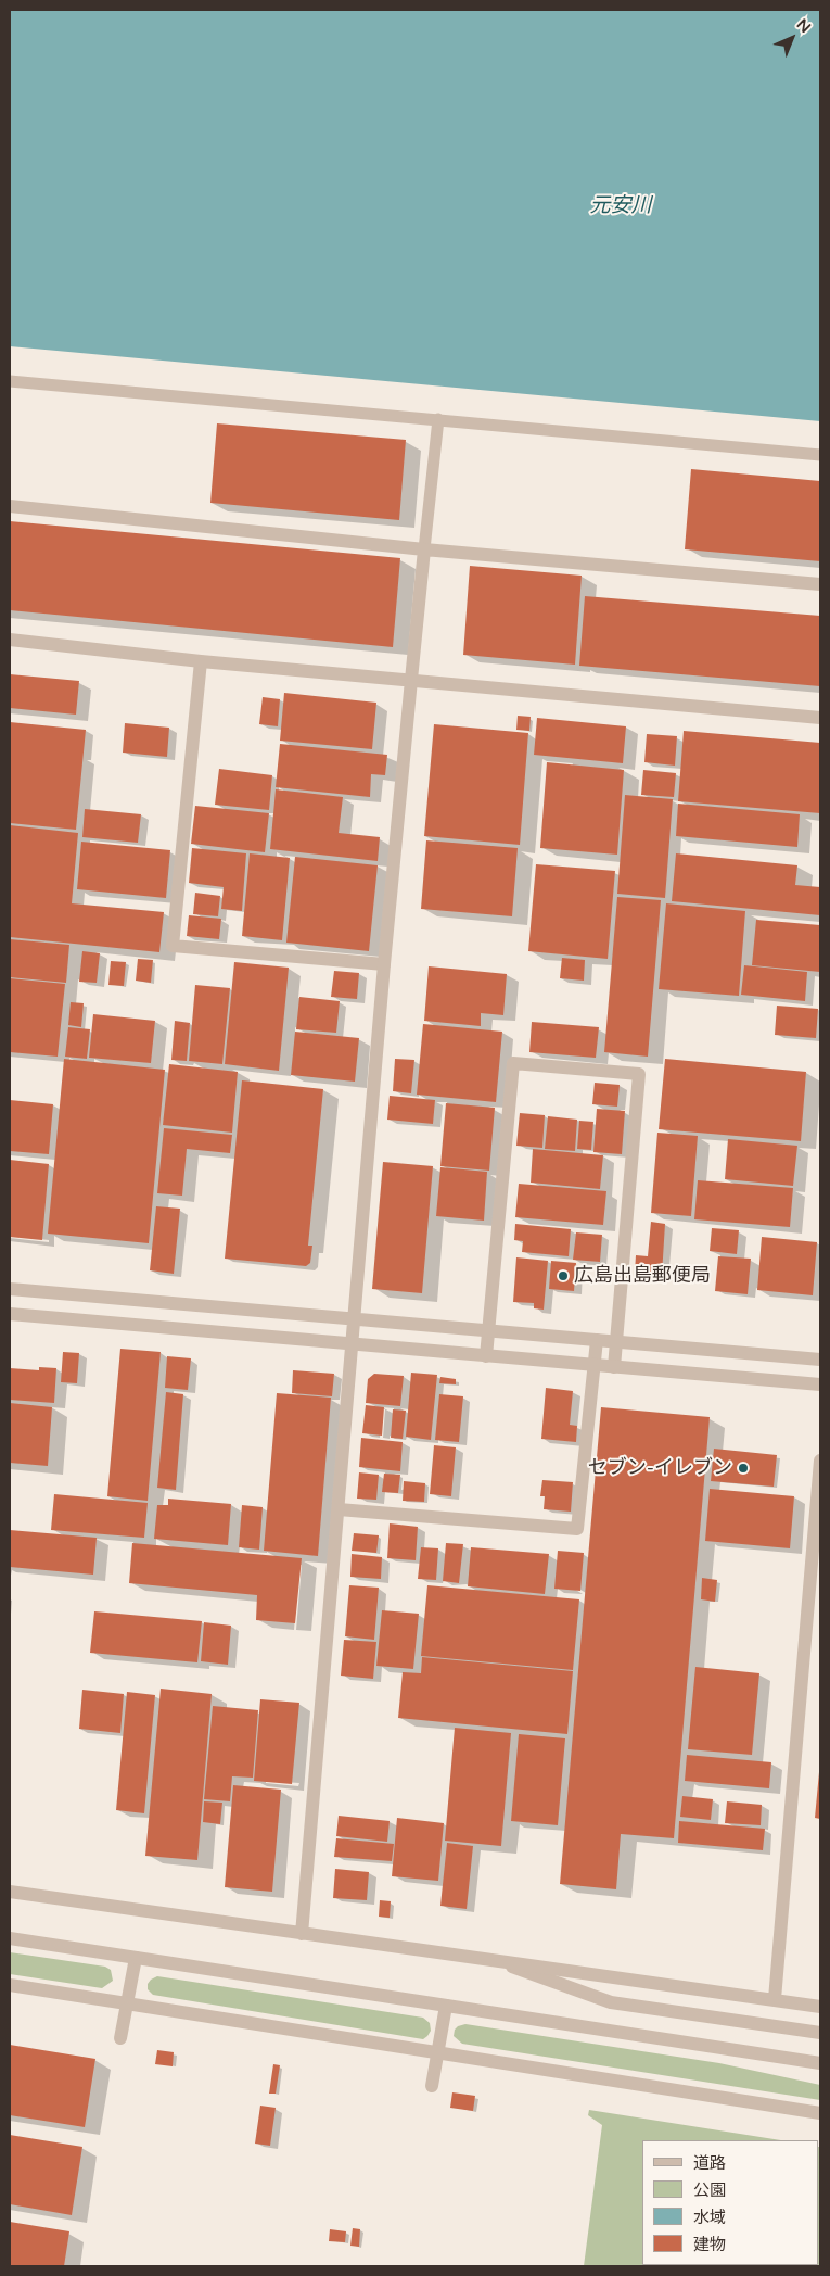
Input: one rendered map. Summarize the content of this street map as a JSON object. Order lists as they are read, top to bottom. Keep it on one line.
{"water":["元安川"],"places":["広島出島郵便局","セブン-イレブン"],"legend":["道路","公園","水域","建物"],"north":"top right"}
